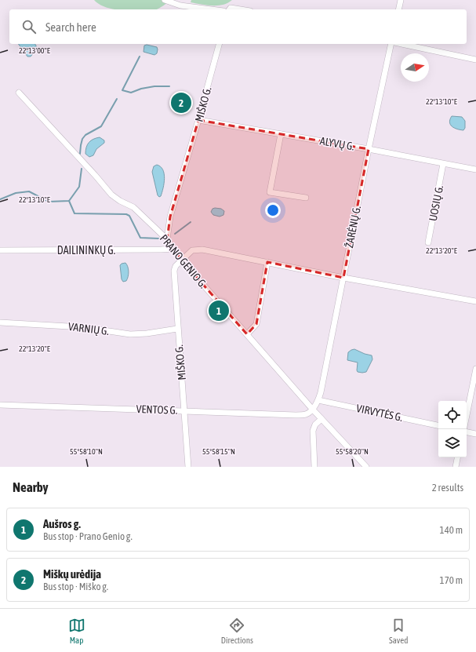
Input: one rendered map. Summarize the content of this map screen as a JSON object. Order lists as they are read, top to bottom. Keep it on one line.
{"streets":{"street":["MIŠKO G.","ALYVŲ G.","UOSIŲ G.","ŽARĖNŲ G.","DAILININKŲ G.","PRANO GENIO G.","VARNIŲ G.","VENTOS G.","VIRVYTĖS G."]},"crossings":[["MIŠKO G.","ALYVŲ G."],["MIŠKO G.","PRANO GENIO G."],["MIŠKO G.","VARNIŲ G."],["MIŠKO G.","VENTOS G."],["ALYVŲ G.","UOSIŲ G."],["ALYVŲ G.","ŽARĖNŲ G."],["ŽARĖNŲ G.","PRANO GENIO G."],["ŽARĖNŲ G.","VENTOS G."],["ŽARĖNŲ G.","VIRVYTĖS G."],["DAILININKŲ G.","PRANO GENIO G."],["PRANO GENIO G.","VENTOS G."]],"north":"right","page":{"search":"Search here","pins":["2","1"],"heading":["Nearby","2 results"],"list":[{"mark":"1","name":"Aušros g.","note":"Bus stop · Prano Genio g.","value":"140 m"},{"mark":"2","name":"Miškų urėdija","note":"Bus stop · Miško g.","value":"170 m"}],"nav":["Map","Directions","Saved"]},"coordinates":["22°13'00\"E","22°13'10\"E","22°13'20\"E","55°58'10\"N","55°58'15\"N","55°58'20\"N"]}
